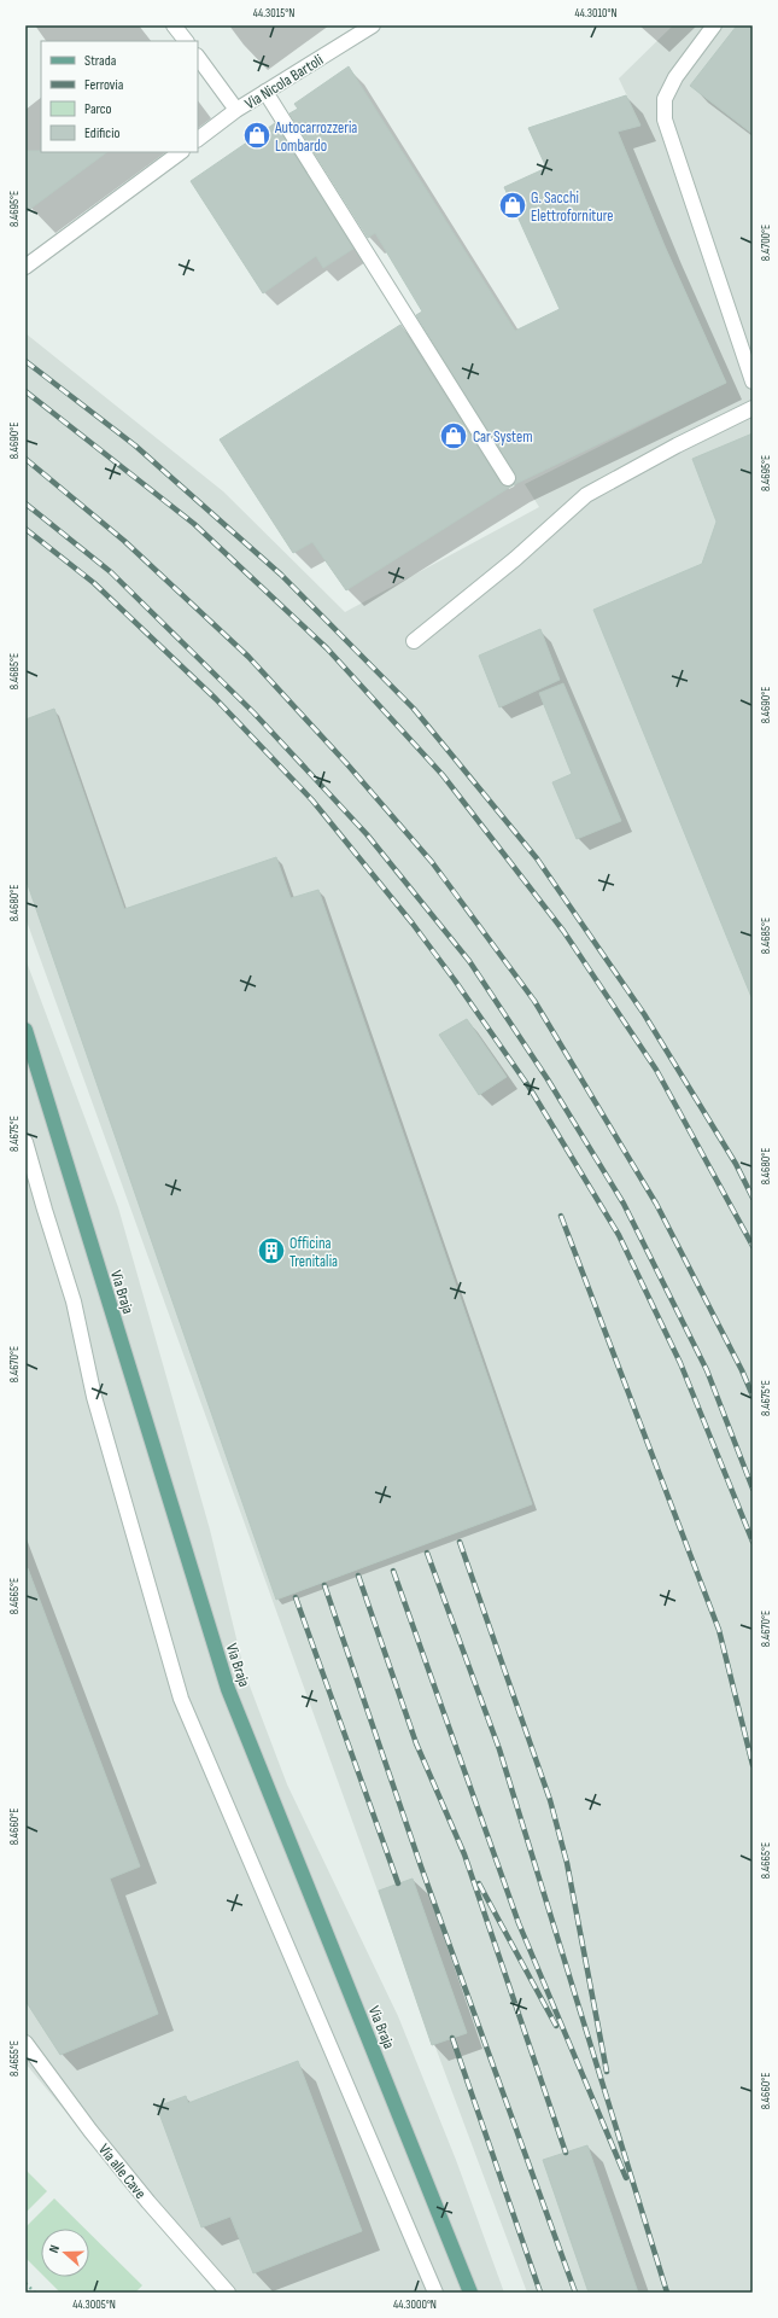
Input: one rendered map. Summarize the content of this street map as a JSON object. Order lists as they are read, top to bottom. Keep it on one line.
{"streets":{"main road":["Via Braja"],"street":["Via Nicola Bartoli","Via alle Cave"]},"places":{"shop":["Autocarrozzeria Lombardo","G. Sacchi Elettroforniture","Car System"],"building":["Officina Trenitalia"]},"legend":["Strada","Ferrovia","Parco","Edificio"],"north":"left","coordinates":["44.3015°N","44.3010°N","8.4695°E","8.4700°E","8.4690°E","8.4685°E","8.4680°E","8.4675°E","8.4670°E","8.4665°E","8.4660°E","8.4655°E","44.3005°N","44.3000°N"]}
